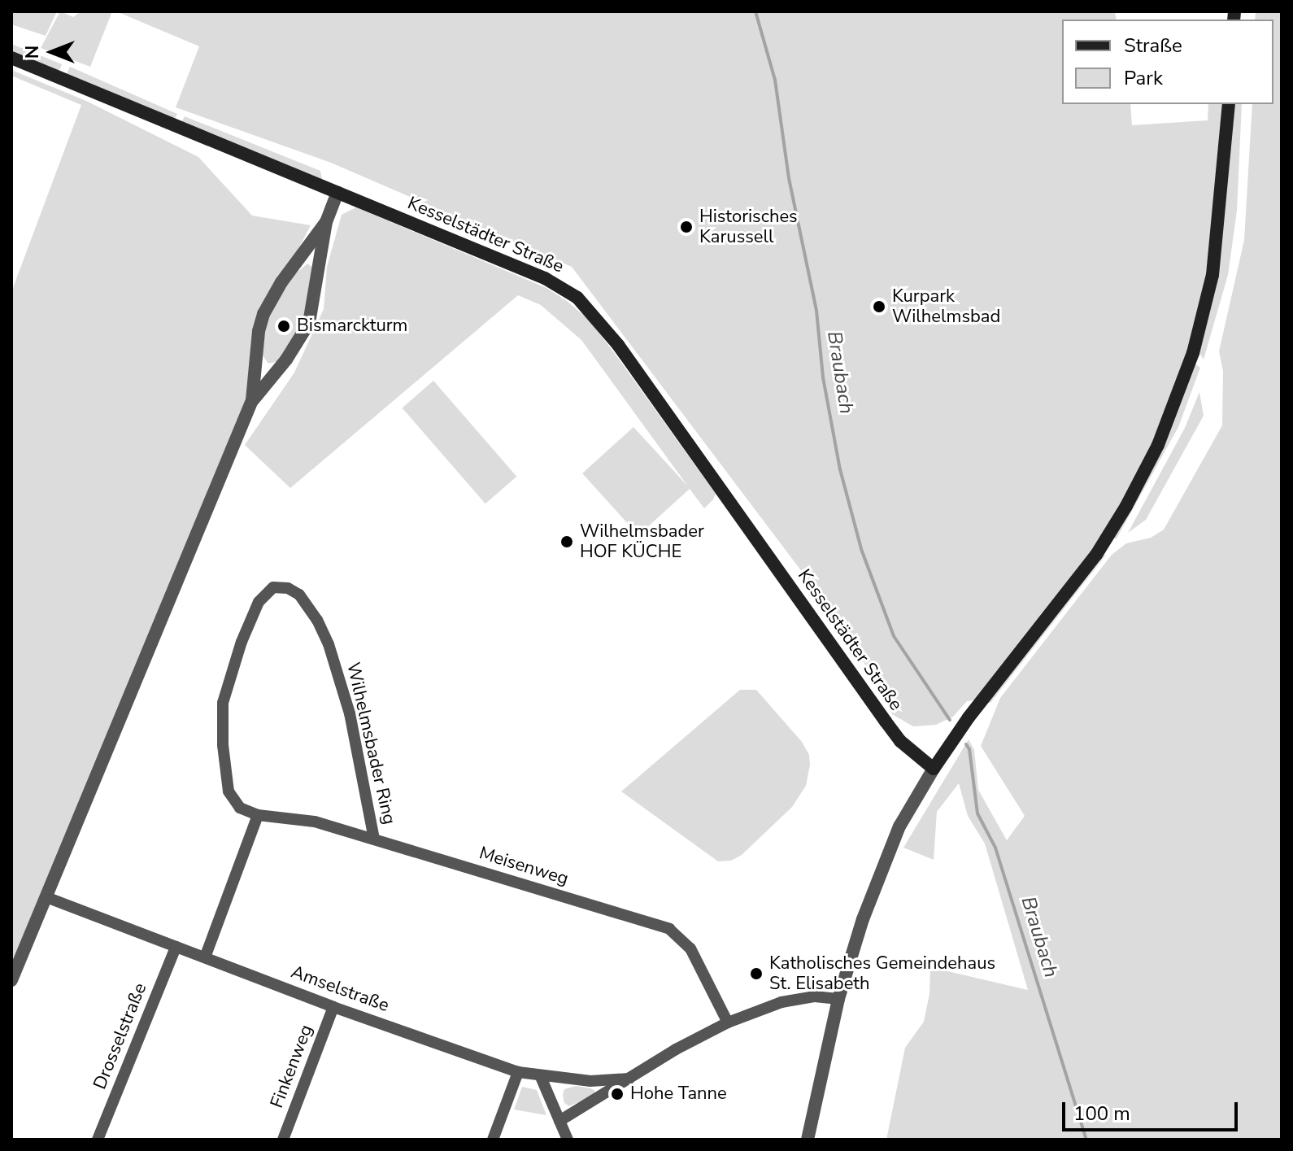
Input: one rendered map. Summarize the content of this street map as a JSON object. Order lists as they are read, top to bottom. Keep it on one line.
{"streets":{"main road":["Kesselstädter Straße"],"street":["Wilhelmsbader Ring","Meisenweg","Amselstraße","Drosselstraße","Finkenweg"]},"crossings":[["Wilhelmsbader Ring","Meisenweg"],["Meisenweg","Amselstraße"],["Amselstraße","Drosselstraße"],["Amselstraße","Finkenweg"]],"water":["Braubach"],"places":["Historisches Karussell","Kurpark Wilhelmsbad","Bismarckturm","Wilhelmsbader HOF KÜCHE","Katholisches Gemeindehaus St. Elisabeth","Hohe Tanne"],"legend":["Straße","Park"],"scale_bar":"100 m","north":"left"}
